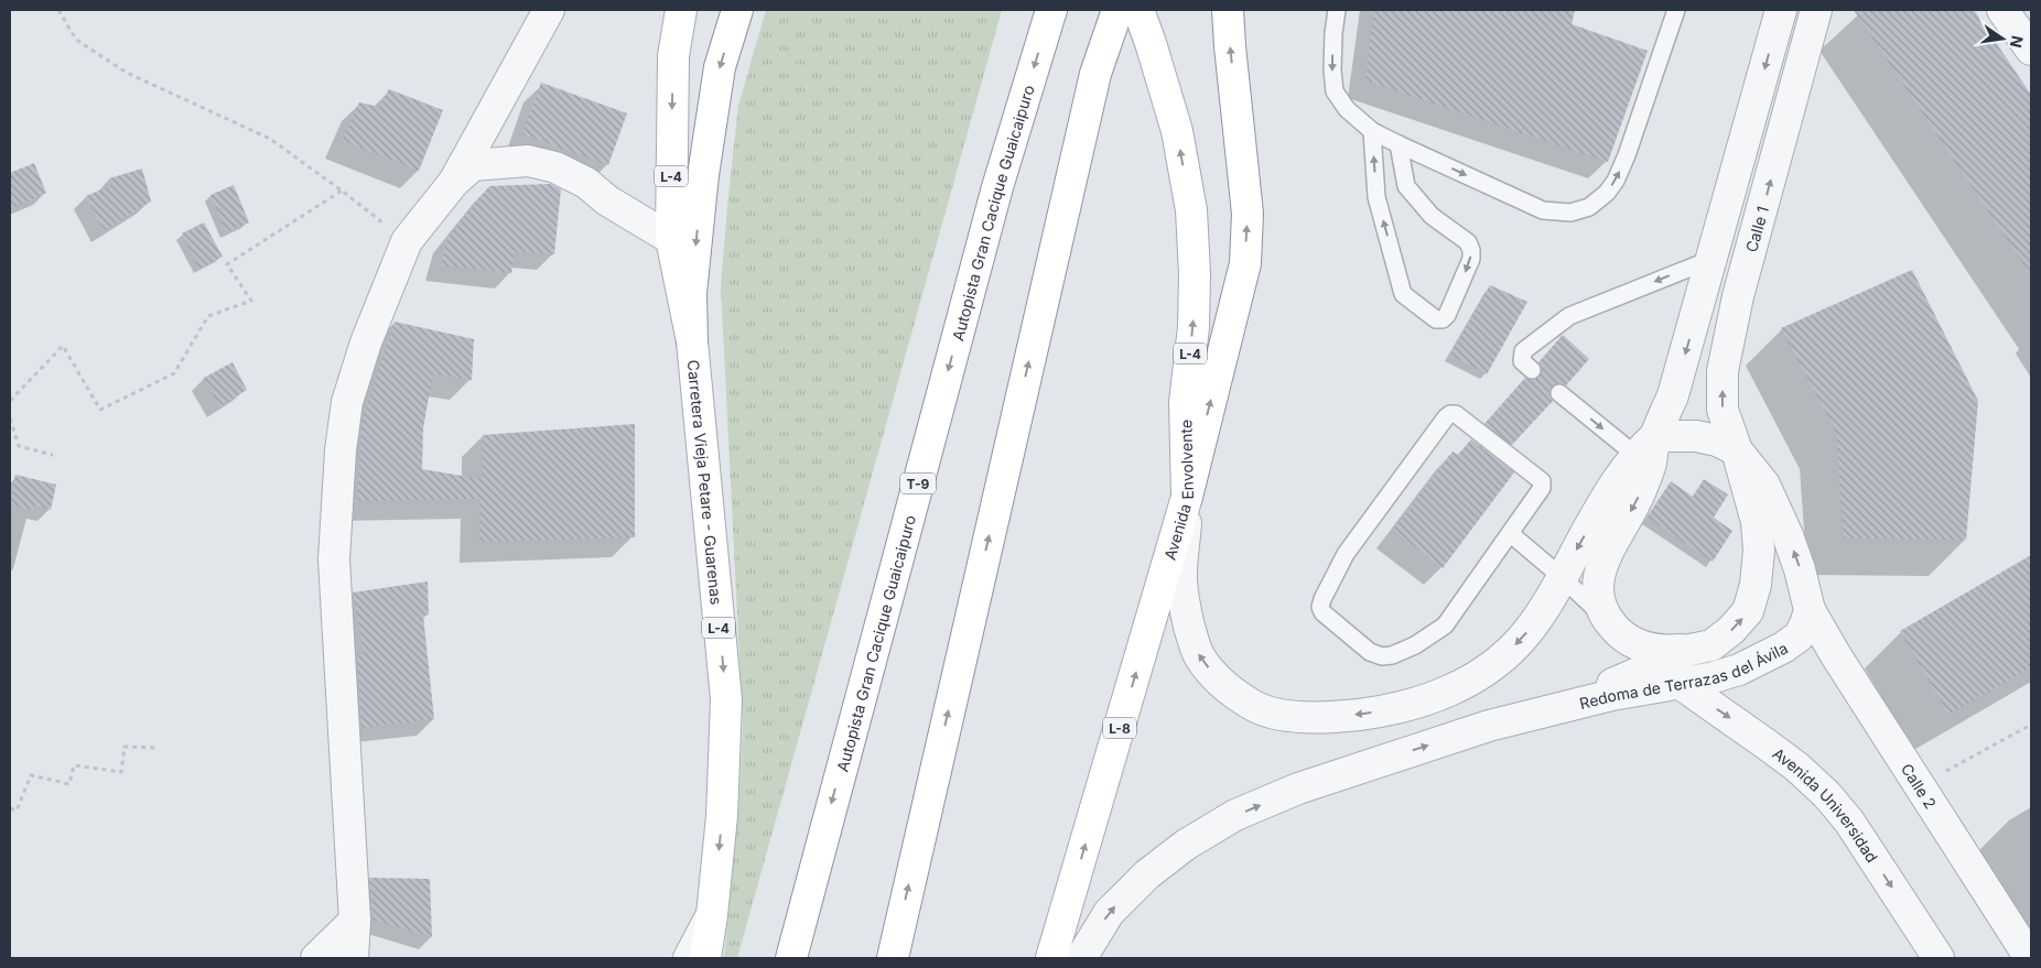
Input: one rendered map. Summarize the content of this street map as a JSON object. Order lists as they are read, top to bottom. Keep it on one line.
{"streets":{"main road":["L-4","Autopista Gran Cacique Guaicaipuro","Carretera Vieja Petare - Guarenas","T-9","Avenida Envolvente","L-8"],"street":["Calle 1","Redoma de Terrazas del Ávila","Calle 2","Avenida Universidad"]},"crossings":[["Calle 1","Redoma de Terrazas del Ávila"],["Calle 1","Avenida Universidad"],["Redoma de Terrazas del Ávila","Calle 2"],["Redoma de Terrazas del Ávila","Avenida Universidad"]],"one_way":["Avenida Universidad"],"north":"right"}
